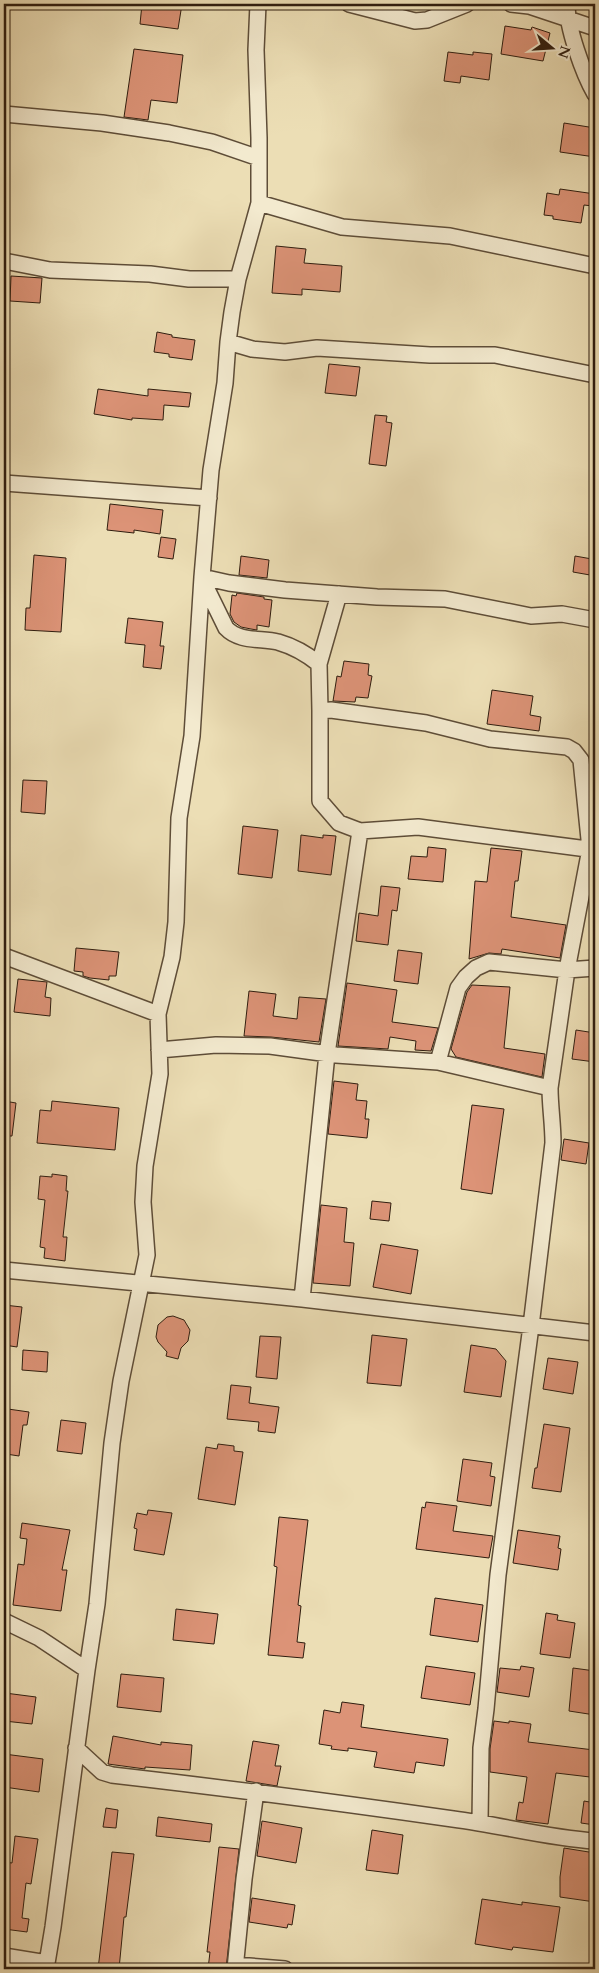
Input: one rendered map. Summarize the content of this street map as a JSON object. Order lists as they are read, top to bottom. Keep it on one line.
{"north":"right"}
